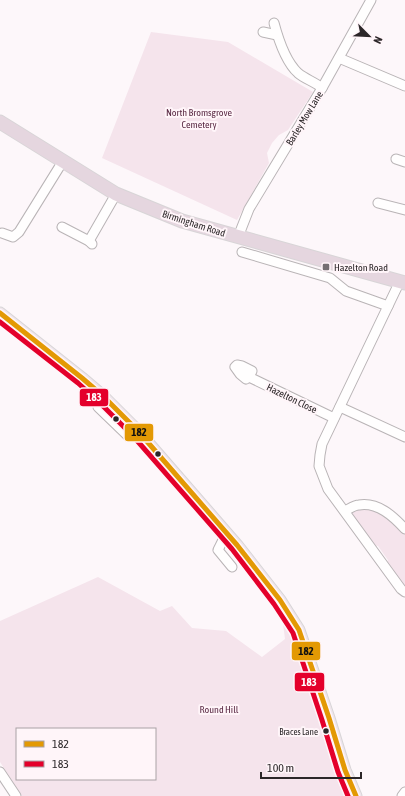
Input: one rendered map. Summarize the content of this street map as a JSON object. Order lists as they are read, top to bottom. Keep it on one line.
{"streets":{"highway":["Birmingham Road"],"street":["Barley Mow Lane","Hazelton Close"]},"crossings":[["Barley Mow Lane","Birmingham Road"]],"parks":["North Bromsgrove Cemetery","Round Hill"],"places":{"transit":["Hazelton Road"],"other":["Braces Lane"]},"lines":["transit line 182","transit line 183"],"legend":["182","183"],"scale_bar":"100 m","north":"bottom right"}
